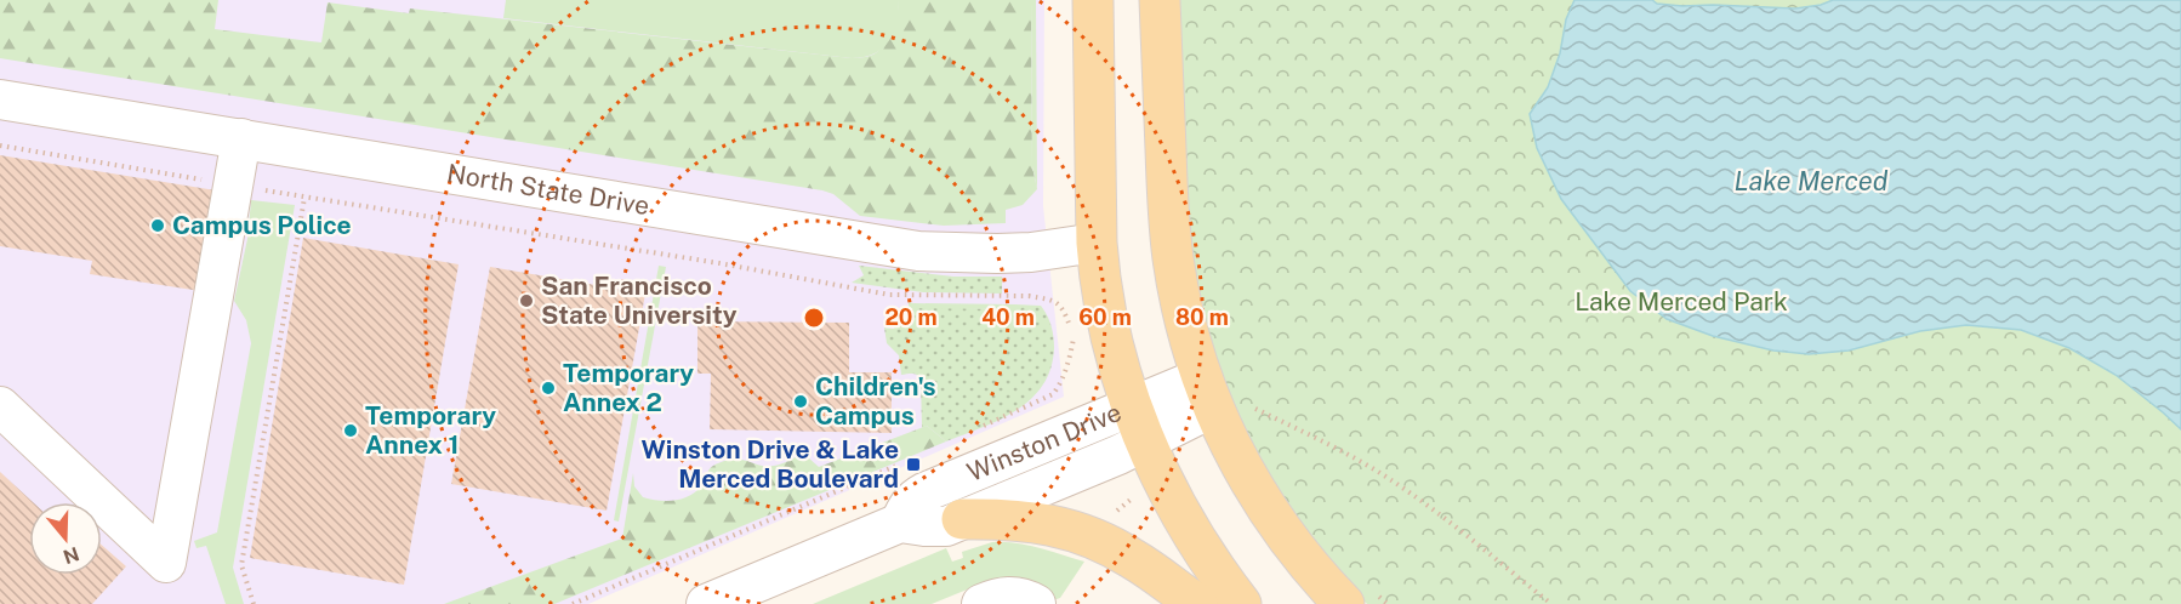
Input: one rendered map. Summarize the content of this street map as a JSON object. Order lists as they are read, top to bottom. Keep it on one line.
{"streets":{"street":["North State Drive","Winston Drive"]},"water":["Lake Merced"],"parks":["Lake Merced Park"],"places":{"other":["Campus Police","San Francisco State University","Temporary Annex 2","Children's Campus","Temporary Annex 1"],"transit":["Winston Drive & Lake Merced Boulevard"]},"north":"bottom","rings":["20 m","40 m","60 m","80 m"]}
